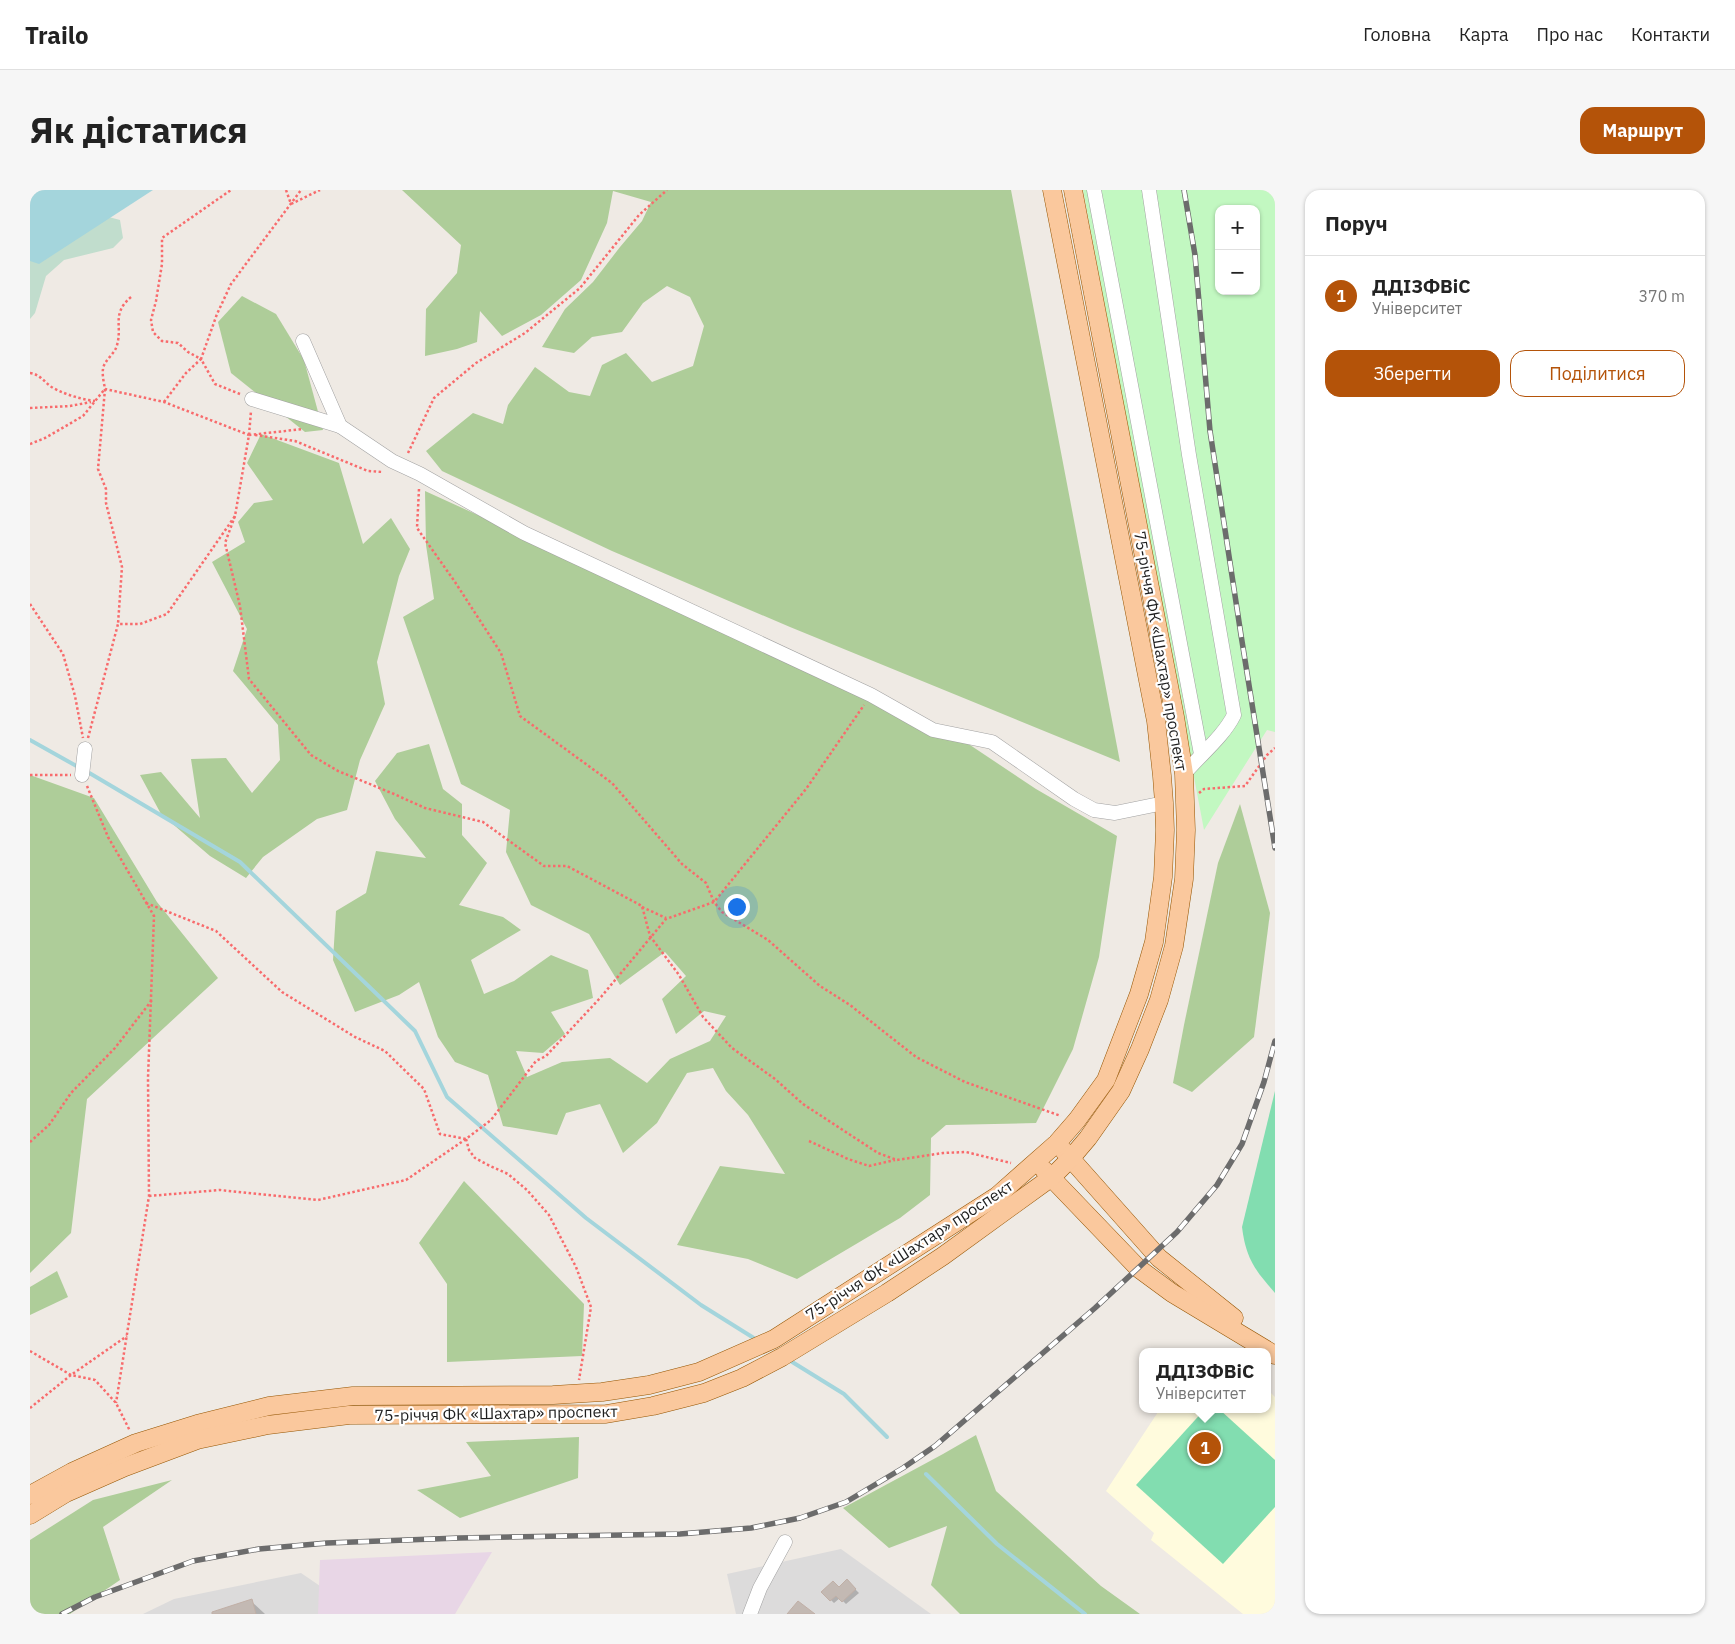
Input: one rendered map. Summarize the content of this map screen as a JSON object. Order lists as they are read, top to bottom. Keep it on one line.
{"streets":{"main road":["75-річчя ФК «Шахтар» проспект"]},"page":{"header":"Trailo","nav":["Головна","Карта","Про нас","Контакти"],"title":"Як дістатися","buttons":["Маршрут",["Зберегти","Поділитися"]],"heading":"Поруч","map_buttons":["+","−"],"list":[{"mark":"1","name":"ДДІЗФВіС","note":"Університет","value":"370 m"}],"popup":["ДДІЗФВіС","Університет"],"pins":"1"}}
